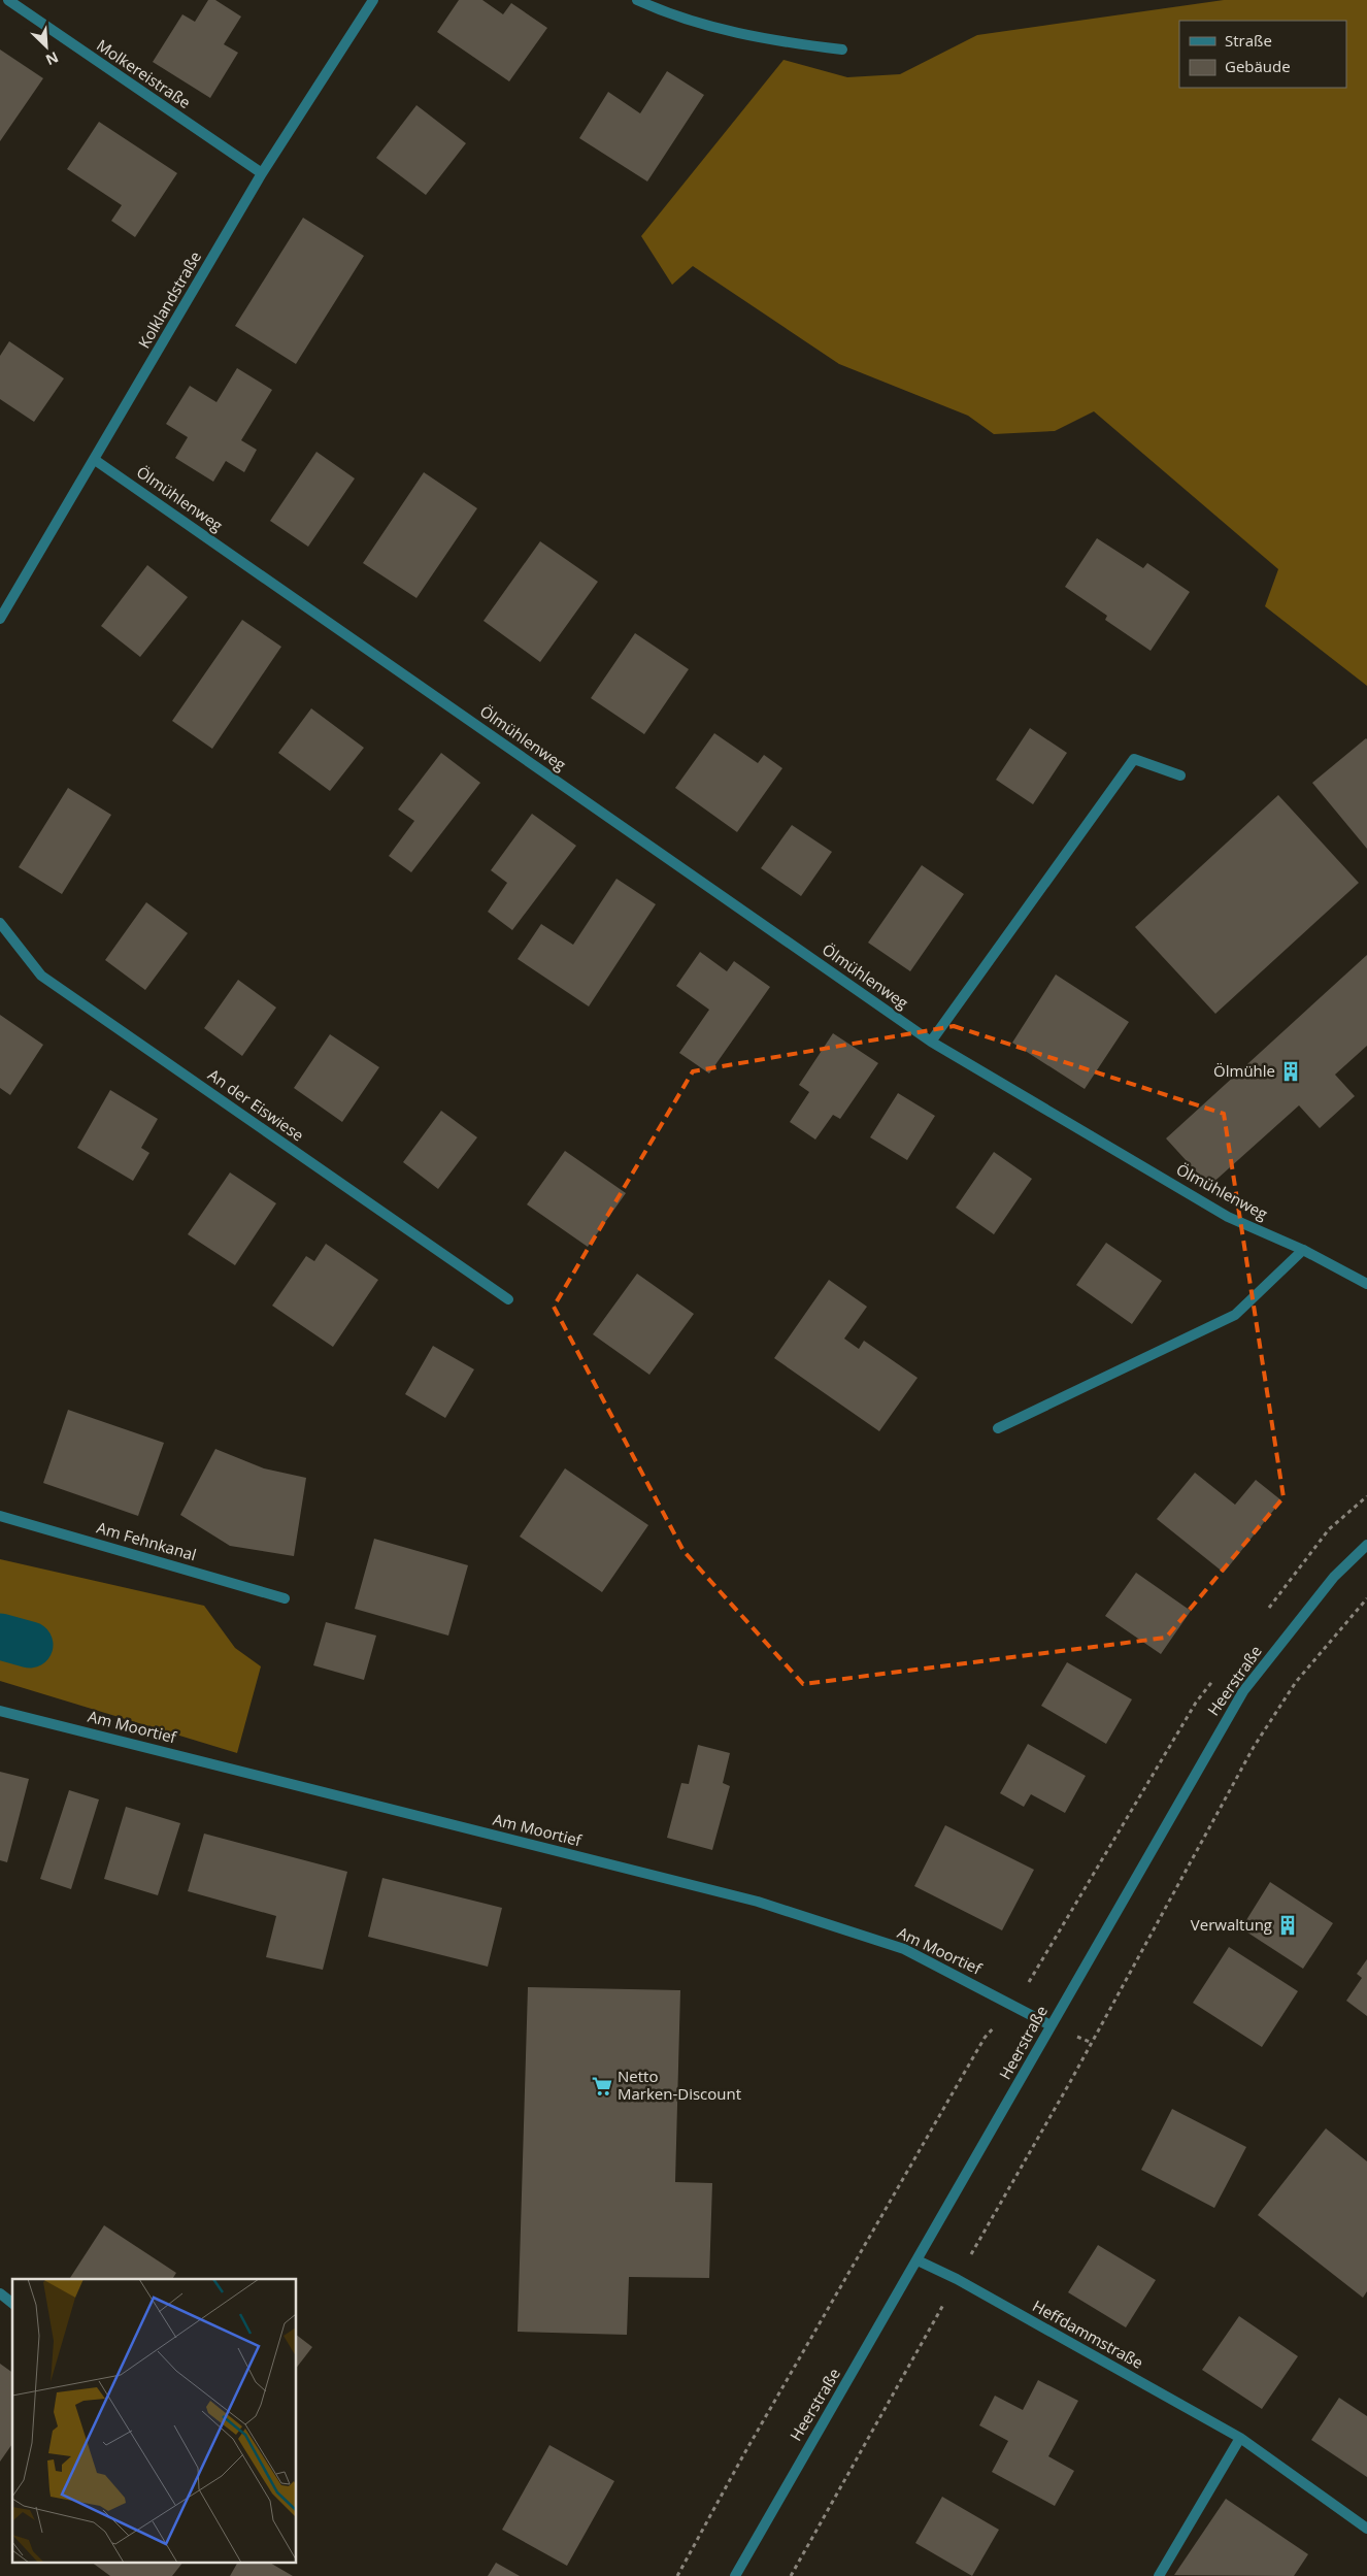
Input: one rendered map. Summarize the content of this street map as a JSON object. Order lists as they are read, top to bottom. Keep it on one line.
{"streets":{"street":["Molkereistraße","Kolklandstraße","Ölmühlenweg","An der Eiswiese","Am Fehnkanal","Heerstraße","Am Moortief","Heffdammstraße"]},"crossings":[["Molkereistraße","Kolklandstraße"],["Kolklandstraße","Ölmühlenweg"],["Heerstraße","Am Moortief"],["Heerstraße","Heffdammstraße"]],"places":{"building":["Ölmühle","Verwaltung"],"supermarket":["Netto Marken-Discount"]},"legend":["Straße","Gebäude"],"north":"bottom right"}
